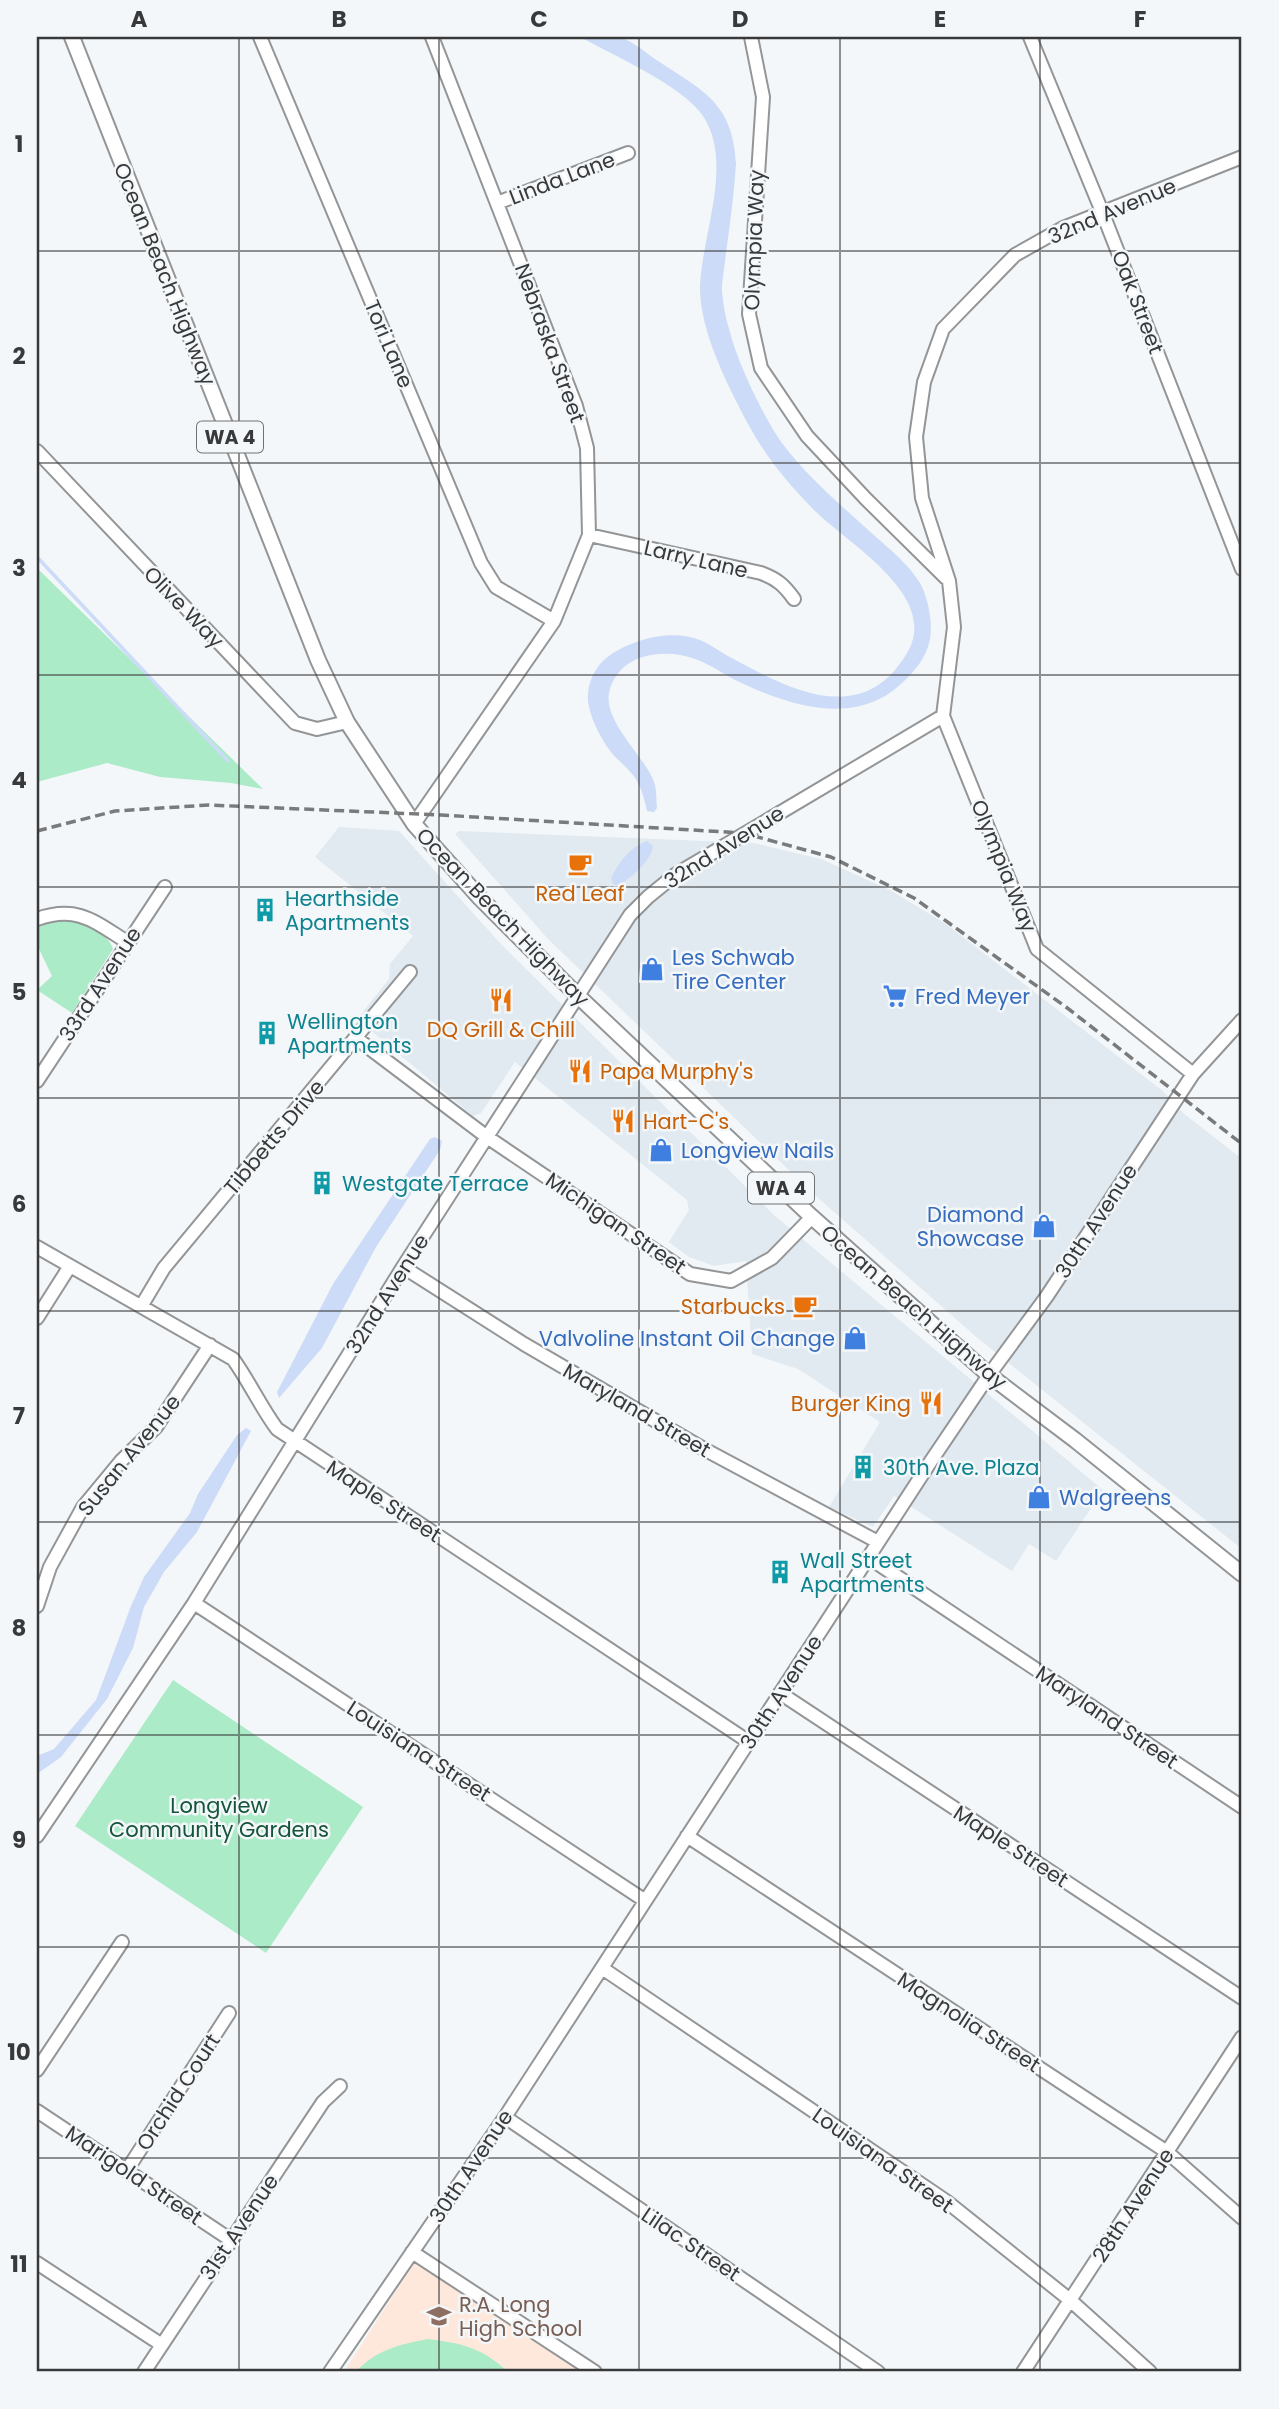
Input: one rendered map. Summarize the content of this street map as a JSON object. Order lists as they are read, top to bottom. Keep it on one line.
{"streets":{"main road":["Ocean Beach Highway","WA 4"],"street":["Linda Lane","32nd Avenue","Olympia Way","Oak Street","Nebraska Street","Tori Lane","Larry Lane","Olive Way","33rd Avenue","Tibbetts Drive","30th Avenue","Michigan Street","Maryland Street","Susan Avenue","Maple Street","Louisiana Street","Magnolia Street","Orchid Court","Marigold Street","28th Avenue","31st Avenue","Lilac Street"]},"crossings":[["Linda Lane","Nebraska Street"],["32nd Avenue","Olympia Way"],["32nd Avenue","Ocean Beach Highway"],["32nd Avenue","Oak Street"],["32nd Avenue","Michigan Street"],["32nd Avenue","Maryland Street"],["32nd Avenue","Maple Street"],["32nd Avenue","Louisiana Street"],["Olympia Way","30th Avenue"],["Ocean Beach Highway","Nebraska Street"],["Ocean Beach Highway","Olive Way"],["Ocean Beach Highway","30th Avenue"],["Ocean Beach Highway","Michigan Street"],["Nebraska Street","Tori Lane"],["Nebraska Street","Larry Lane"],["Tibbetts Drive","Michigan Street"],["Tibbetts Drive","Maple Street"],["30th Avenue","Maryland Street"],["30th Avenue","Maple Street"],["30th Avenue","Louisiana Street"],["30th Avenue","Magnolia Street"],["30th Avenue","Lilac Street"],["Susan Avenue","Maple Street"],["Louisiana Street","28th Avenue"],["Magnolia Street","28th Avenue"],["Orchid Court","Marigold Street"],["Marigold Street","31st Avenue"]],"parks":["Longview Community Gardens"],"places":{"cafe":["Red Leaf","Starbucks"],"building":["Hearthside Apartments","Wellington Apartments","Westgate Terrace","30th Ave. Plaza","Wall Street Apartments"],"shop":["Les Schwab Tire Center","Longview Nails","Diamond Showcase","Valvoline Instant Oil Change","Walgreens"],"supermarket":["Fred Meyer"],"restaurant":["DQ Grill & Chill","Papa Murphy's","Hart-C's","Burger King"],"school or university":["R.A. Long High School"]},"grid":{"columns":["A","B","C","D","E","F"],"rows":["1","2","3","4","5","6","7","8","9","10","11"]}}
